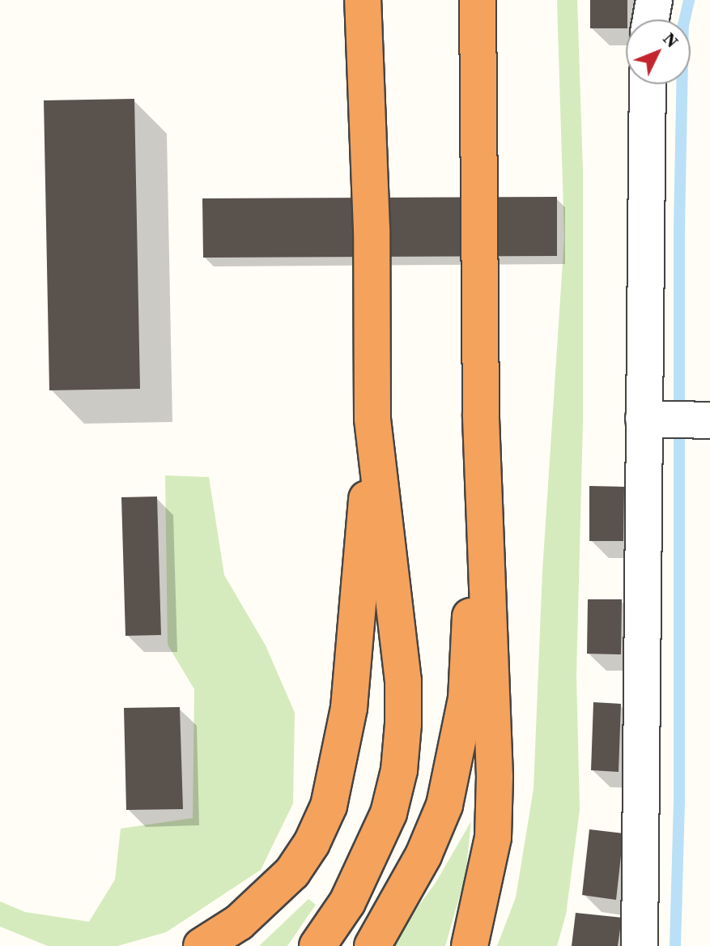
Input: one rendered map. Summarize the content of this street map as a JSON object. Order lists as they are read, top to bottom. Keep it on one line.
{"north":"top right"}
